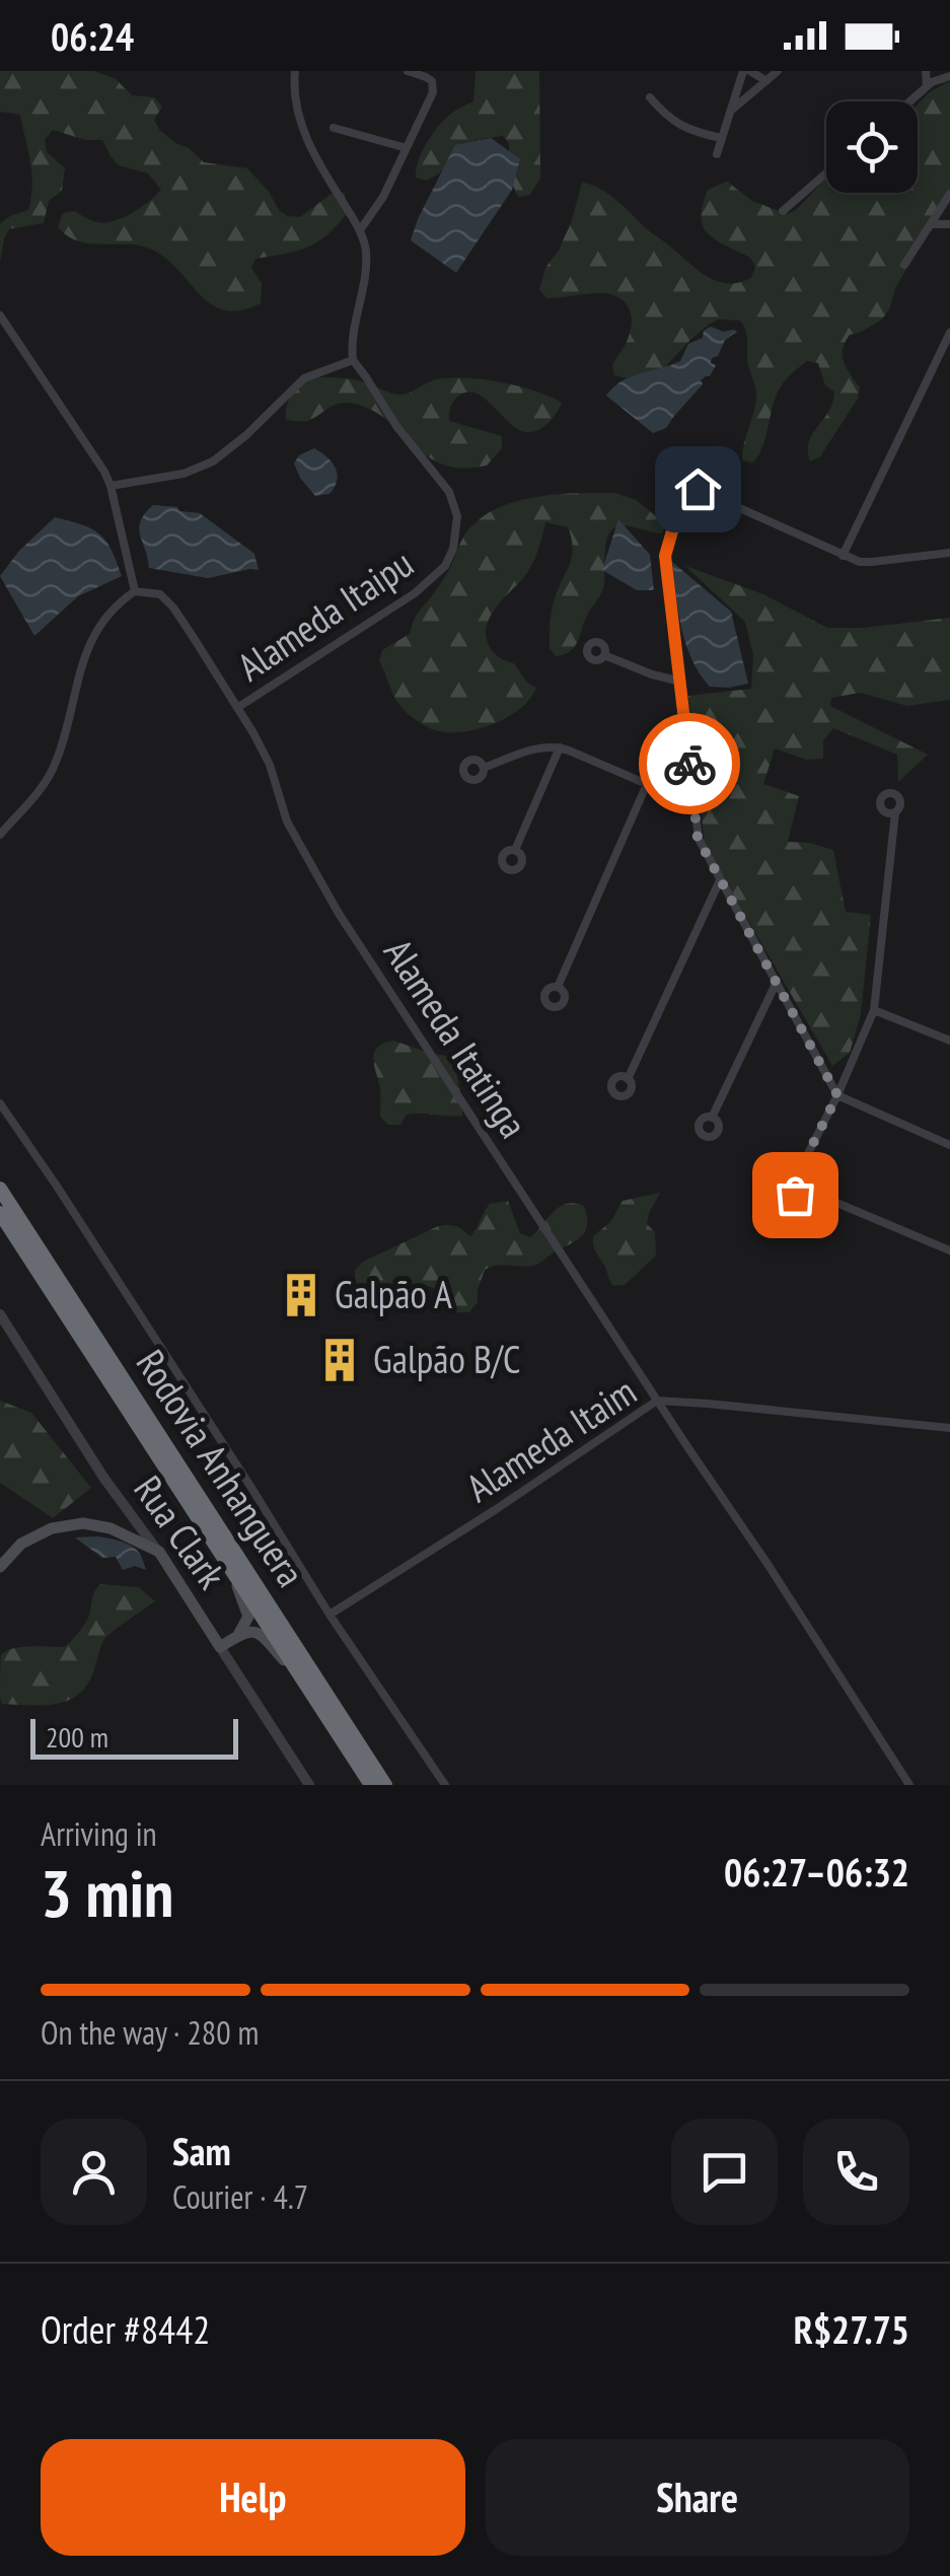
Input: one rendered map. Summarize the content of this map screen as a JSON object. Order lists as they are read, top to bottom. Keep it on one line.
{"streets":{"highway":["Rodovia Anhanguera"],"main road":["Rua Clark"],"street":["Alameda Itaipu","Alameda Itatinga","Alameda Itaim"]},"crossings":[["Alameda Itaipu","Alameda Itatinga"],["Alameda Itatinga","Alameda Itaim"]],"places":{"building":["Galpão A","Galpão B/C"]},"scale_bar":"200 m","page":{"status":"06:24","scale":"200 m","heading":["3 min","Arriving in","06:27–06:32"],"panel":["Sam","Courier · 4.7","Order #8442","R$27.75"],"bar":"On the way · 280 m","buttons":["Help","Share"]}}
